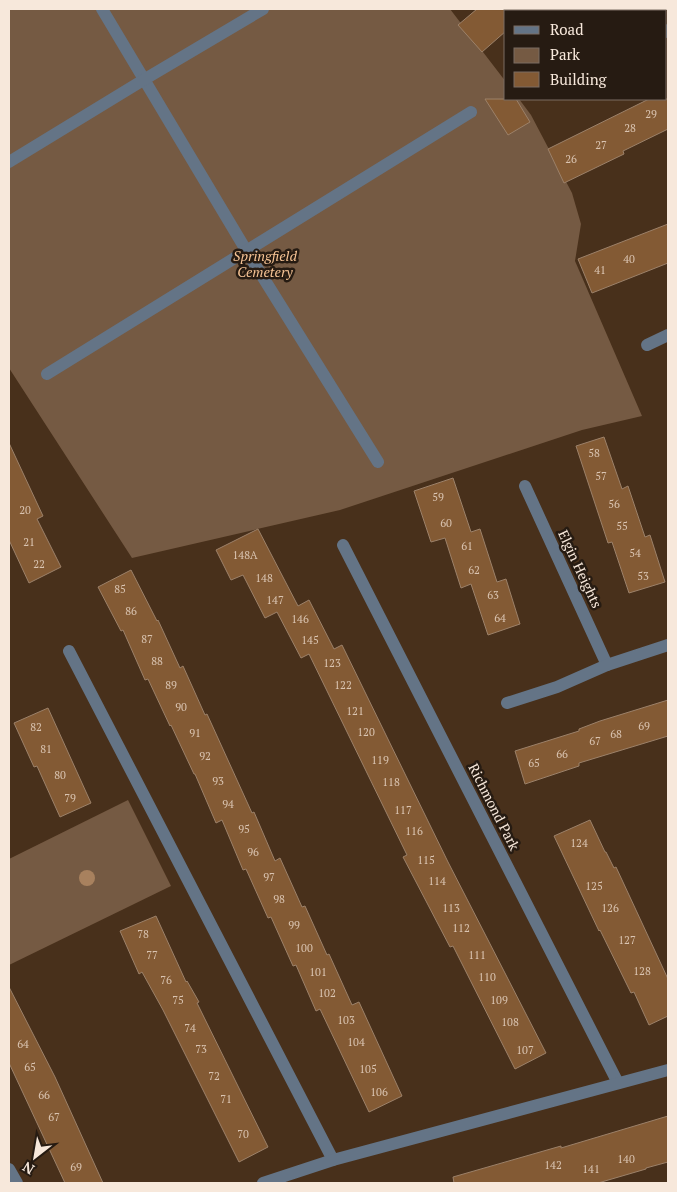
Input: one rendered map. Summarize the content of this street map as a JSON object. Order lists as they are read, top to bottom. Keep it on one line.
{"streets":{"street":["Elgin Heights","Richmond Park"]},"parks":["Springfield Cemetery"],"house_numbers":["29","28","27","26","40","41","58","57","59","56","20","60","55","21","61","54","148A","22","62","53","148","85","63","147","86","64","146","87","145","88","123","89","122","90","121","69","82","120","91","68","67","81","66","92","119","65","80","93","118","79","94","117","95","116","124","96","115","97","114","125","98","113","126","99","112","78","127","100","77","111","128","101","110","76","102","75","109","103","108","74","104","64","73","107","65","105","72","106","66","71","67","70","140","142","69","141"],"legend":["Road","Park","Building"],"north":"bottom left"}
